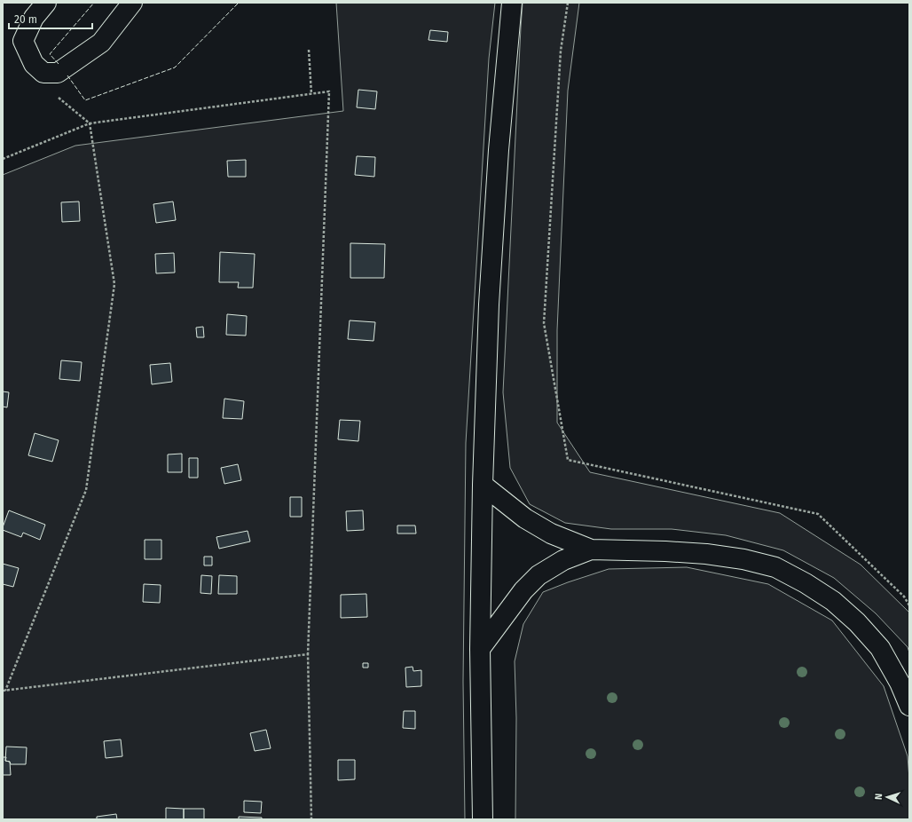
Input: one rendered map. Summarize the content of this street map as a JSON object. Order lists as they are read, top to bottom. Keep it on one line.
{"scale_bar":"20 m","north":"left"}
